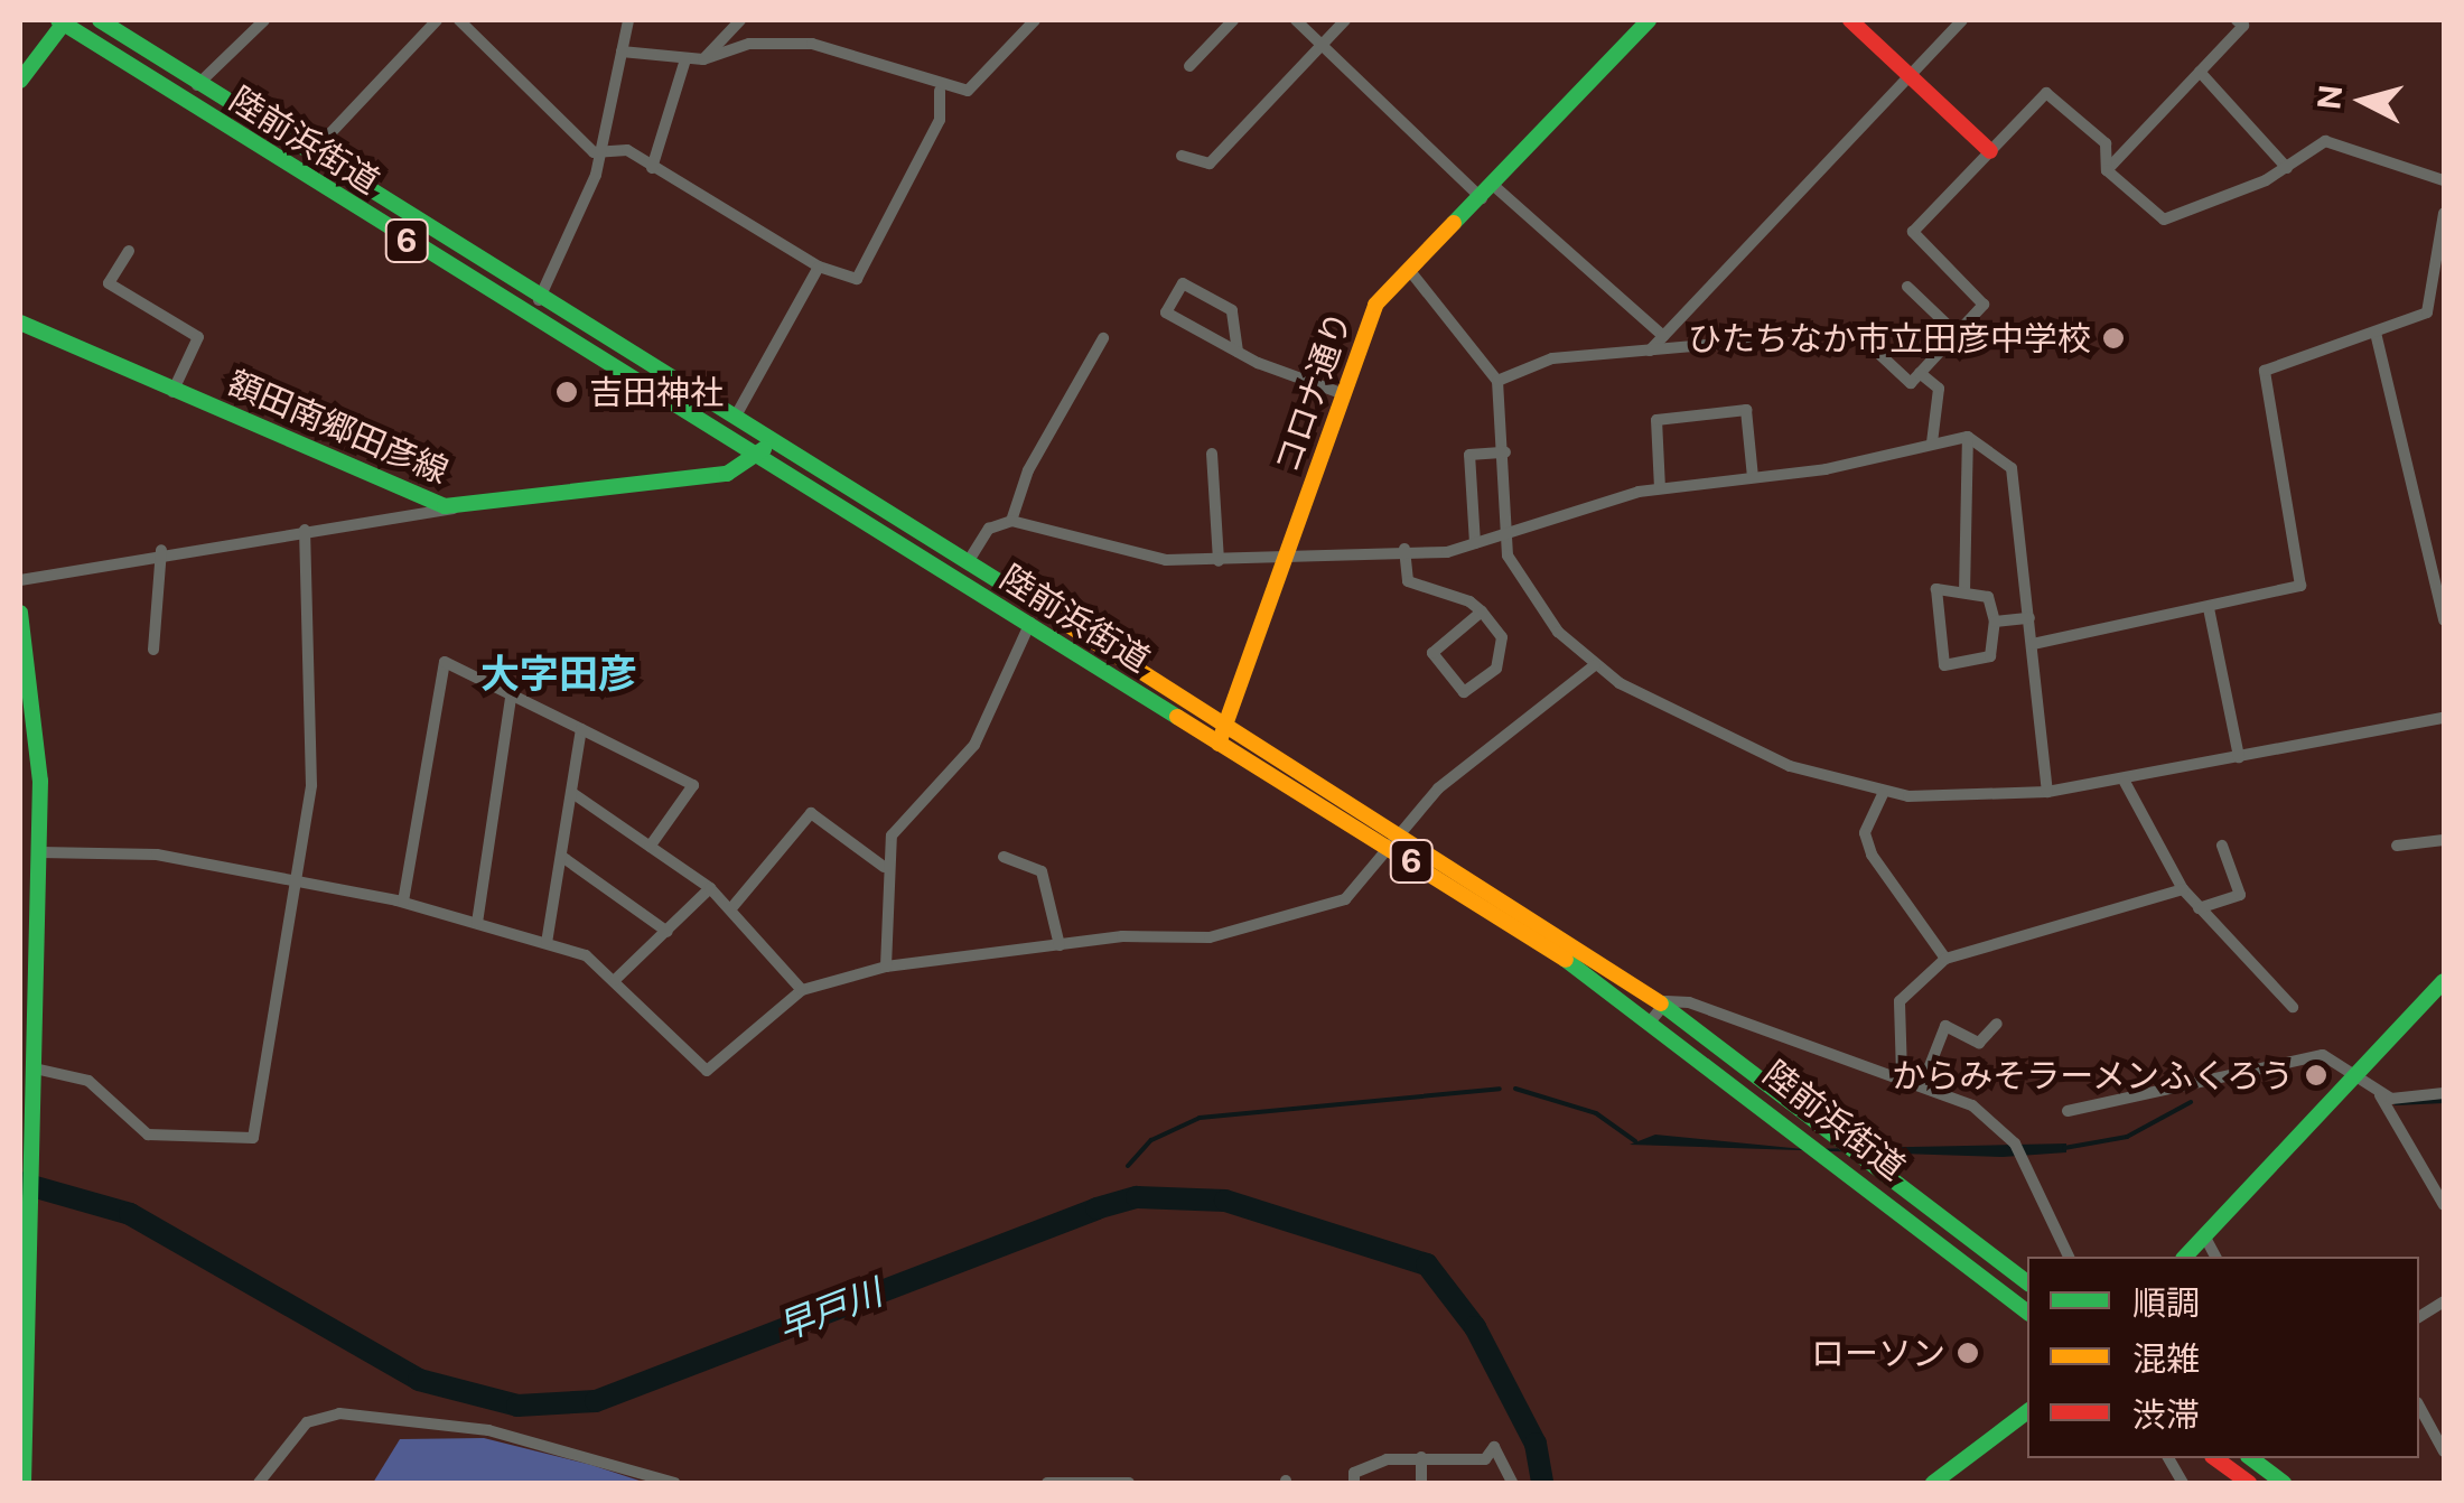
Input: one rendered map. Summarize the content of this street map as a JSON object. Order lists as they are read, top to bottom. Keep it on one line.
{"streets":{"main road":["陸前浜街道","6","コロナ通り","額田南郷田彦線"]},"crossings":[["陸前浜街道","コロナ通り"],["陸前浜街道","額田南郷田彦線"]],"districts":["大字田彦"],"water":["早戸川"],"places":["ひたちなか市立田彦中学校","吉田神社","からみそラーメンふくろう","ローソン"],"legend":["順調","混雑","渋滞"],"north":"left"}
